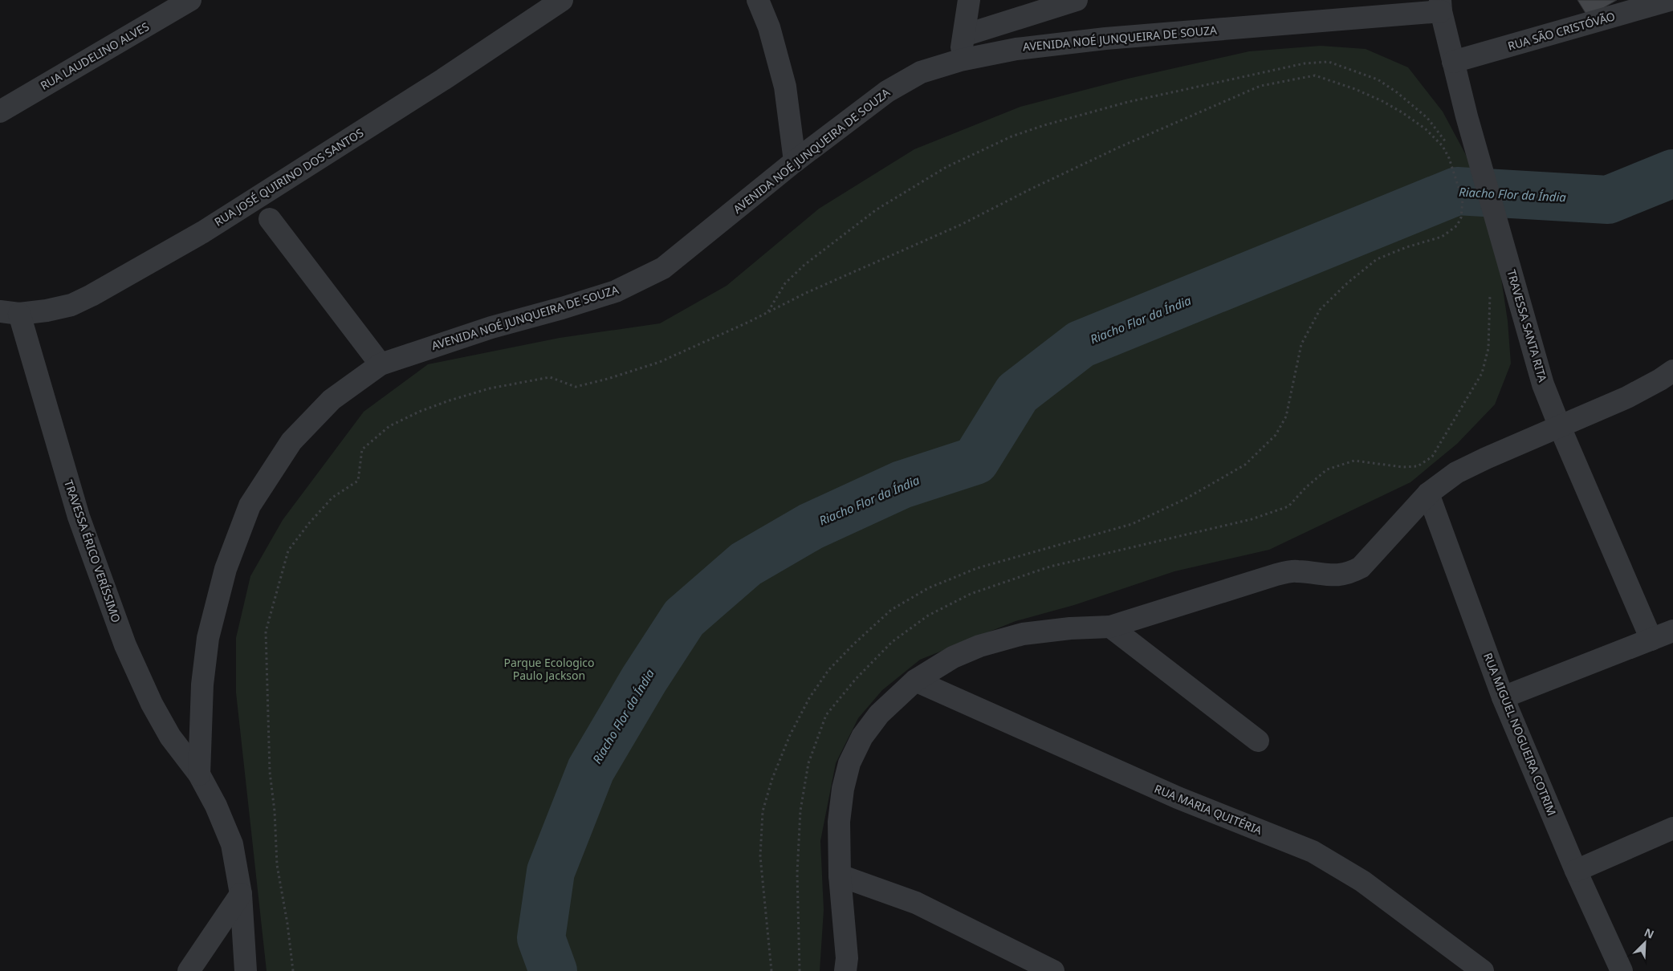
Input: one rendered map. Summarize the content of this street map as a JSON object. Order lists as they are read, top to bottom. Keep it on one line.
{"streets":{"street":["RUA SÃO CRISTÓVÃO","AVENIDA NOÉ JUNQUEIRA DE SOUZA","RUA LAUDELINO ALVES","RUA JOSÉ QUIRINO DOS SANTOS","TRAVESSA SANTA RITA","TRAVESSA ÉRICO VERÍSSIMO","RUA MIGUEL NOGUEIRA COTRIM","RUA MARIA QUITÉRIA"]},"crossings":[["RUA SÃO CRISTÓVÃO","TRAVESSA SANTA RITA"],["AVENIDA NOÉ JUNQUEIRA DE SOUZA","TRAVESSA SANTA RITA"],["AVENIDA NOÉ JUNQUEIRA DE SOUZA","TRAVESSA ÉRICO VERÍSSIMO"],["RUA JOSÉ QUIRINO DOS SANTOS","TRAVESSA ÉRICO VERÍSSIMO"]],"water":["Riacho Flor da Índia"],"parks":["Parque Ecologico Paulo Jackson"],"north":"top right"}
